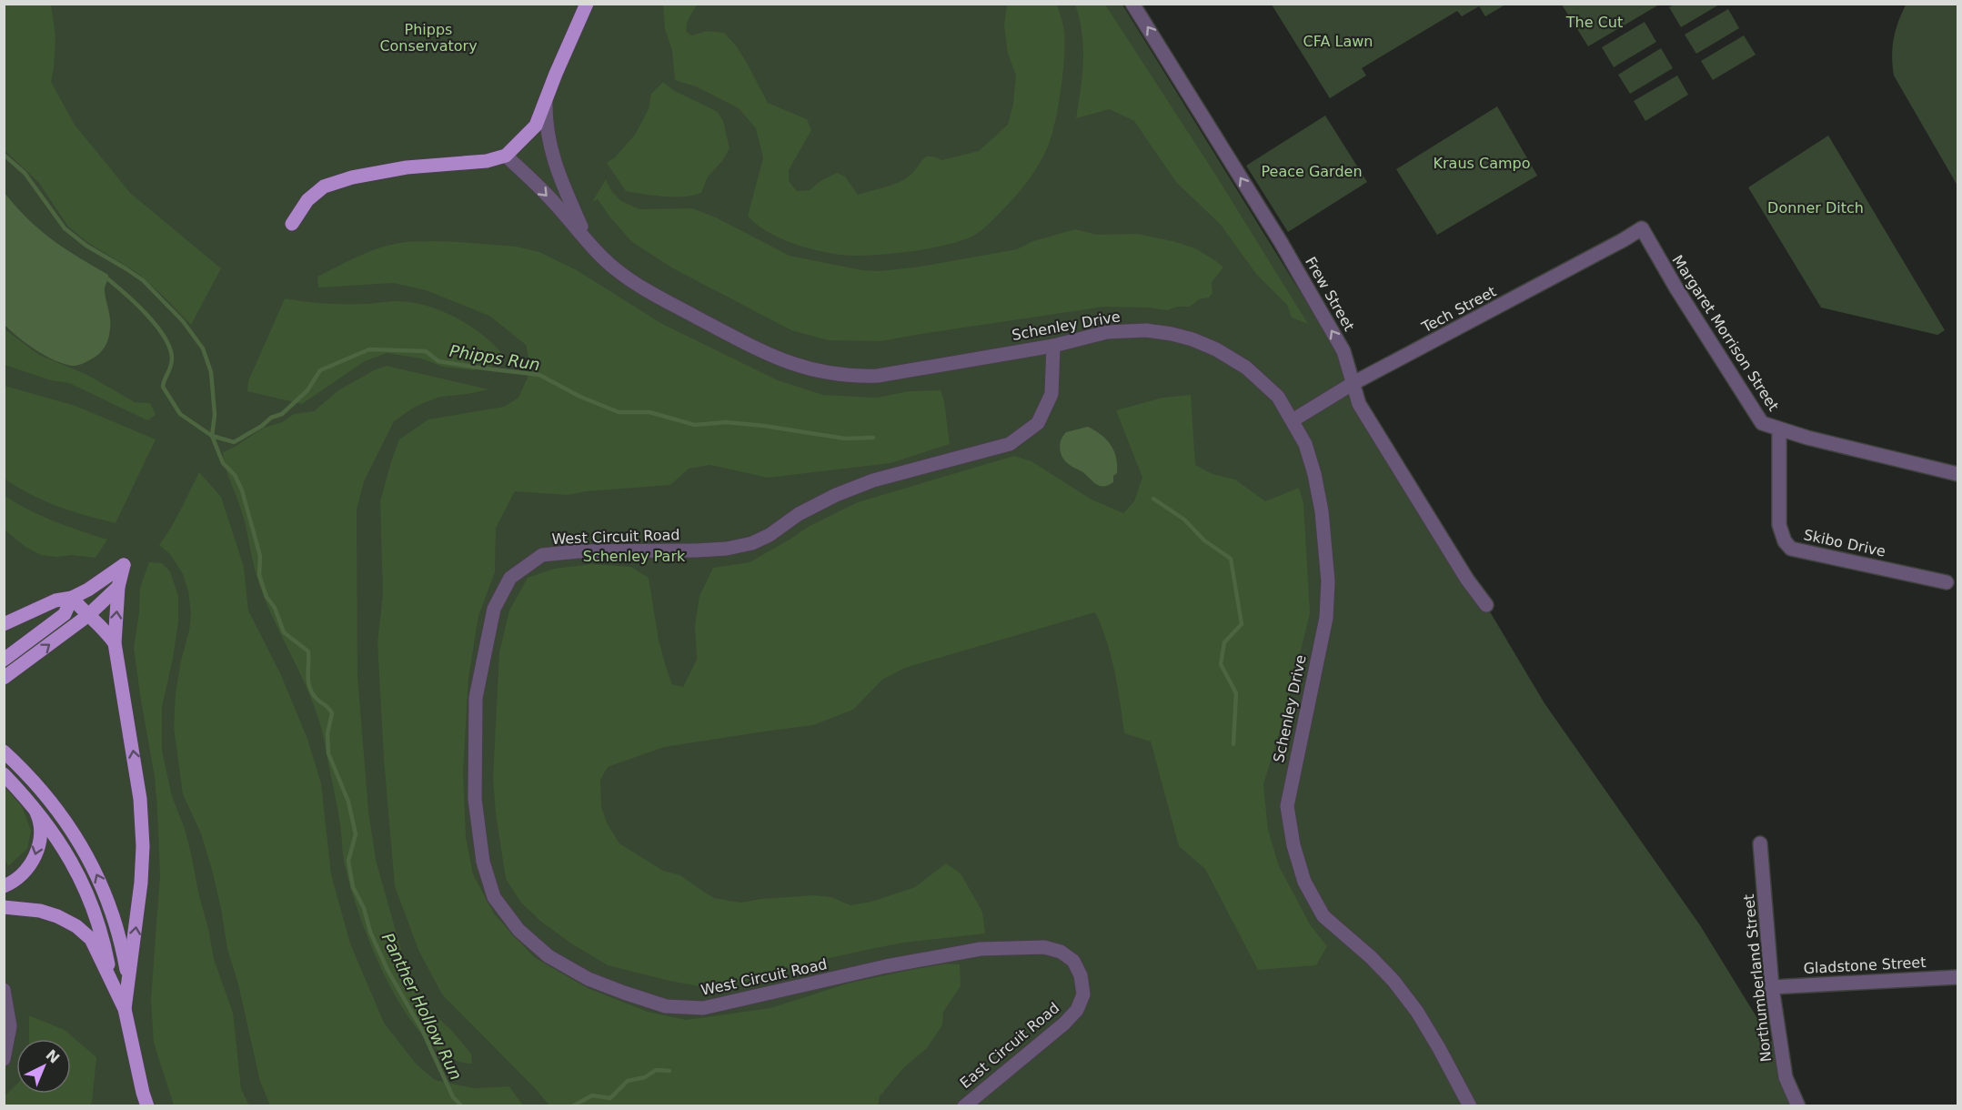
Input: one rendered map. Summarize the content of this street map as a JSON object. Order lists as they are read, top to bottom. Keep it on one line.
{"streets":{"main road":["Schenley Drive"],"street":["Frew Street","Tech Street","Margaret Morrison Street","West Circuit Road","Skibo Drive","Gladstone Street","Northumberland Street","East Circuit Road"]},"crossings":[["Frew Street","Tech Street"],["Tech Street","Schenley Drive"],["Tech Street","Margaret Morrison Street"],["Schenley Drive","West Circuit Road"],["Margaret Morrison Street","Skibo Drive"],["West Circuit Road","East Circuit Road"],["Gladstone Street","Northumberland Street"]],"one_way":["Frew Street"],"water":["Phipps Run","Panther Hollow Run"],"parks":["The Cut","Phipps Conservatory","CFA Lawn","Kraus Campo","Peace Garden","Donner Ditch","Schenley Park"],"north":"top right"}
